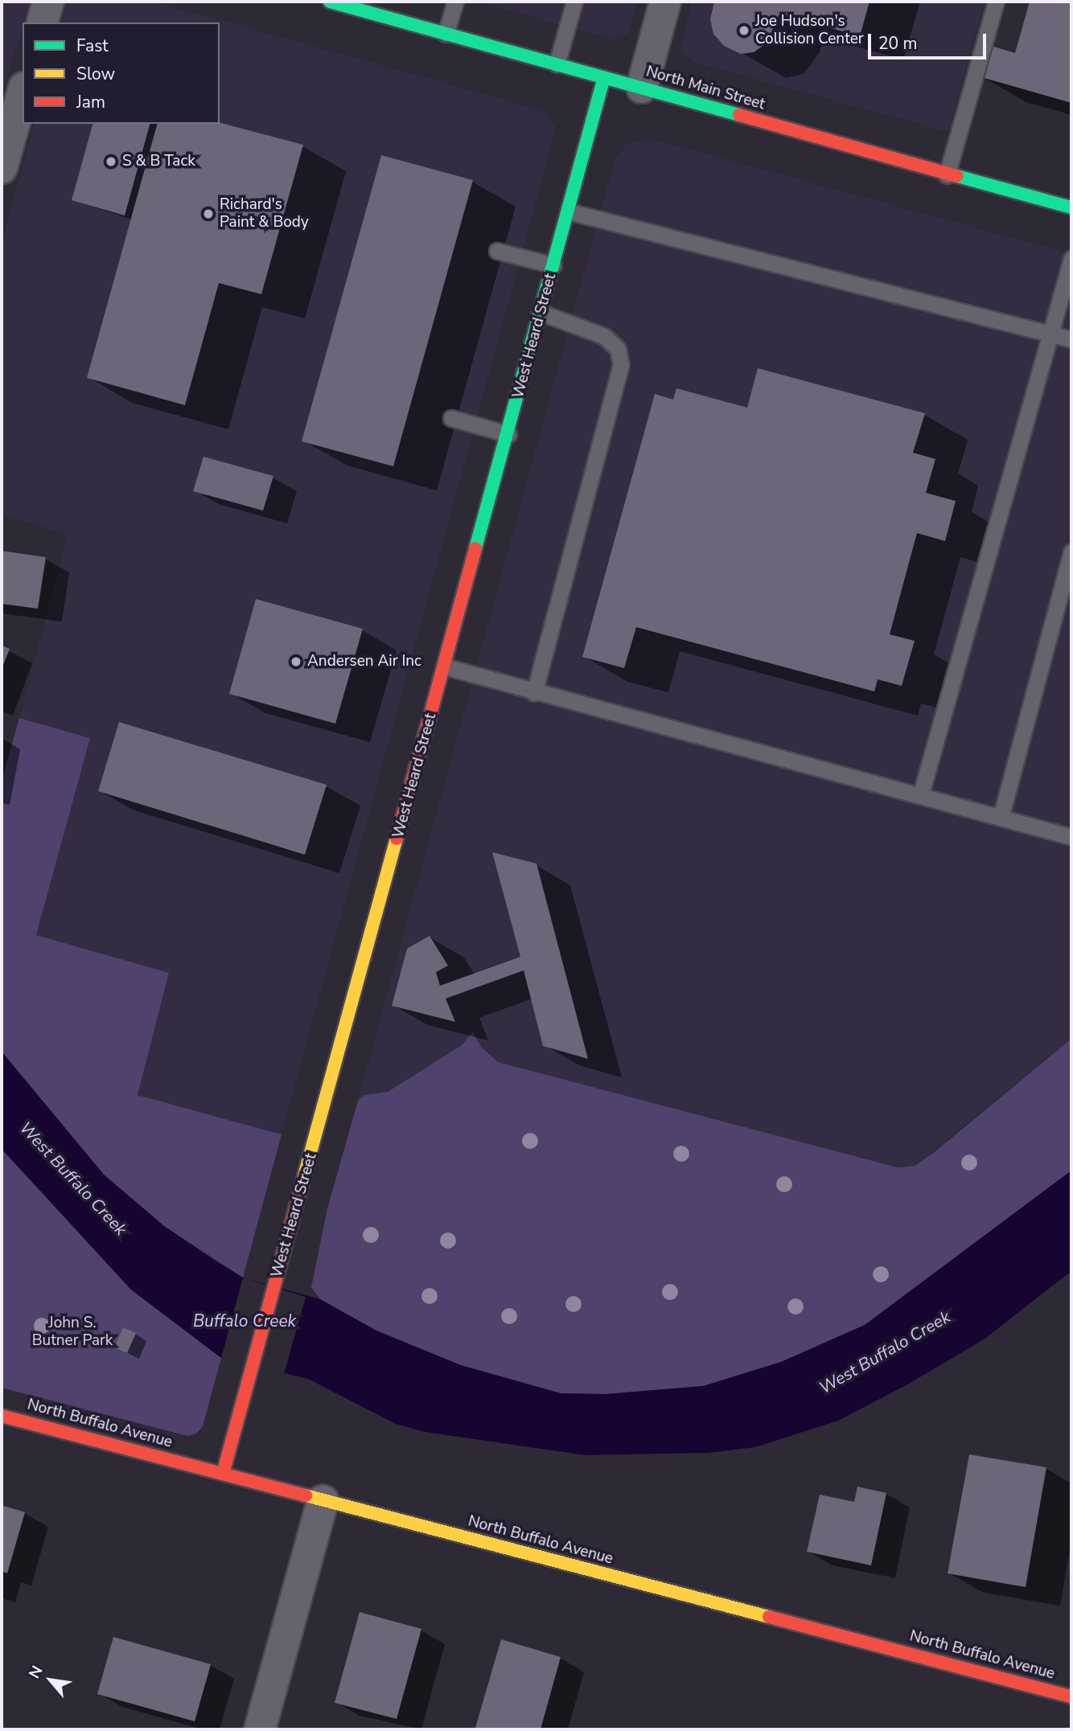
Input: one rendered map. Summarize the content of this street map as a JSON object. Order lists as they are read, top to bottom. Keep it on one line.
{"streets":{"street":["North Main Street","West Heard Street","North Buffalo Avenue"]},"crossings":[["North Main Street","West Heard Street"],["West Heard Street","North Buffalo Avenue"]],"water":["West Buffalo Creek","Buffalo Creek"],"parks":["John S. Butner Park"],"places":["Joe Hudson's Collision Center","S & B Tack","Richard's Paint & Body","Andersen Air Inc"],"legend":["Fast","Slow","Jam"],"scale_bar":"20 m","north":"top left"}
